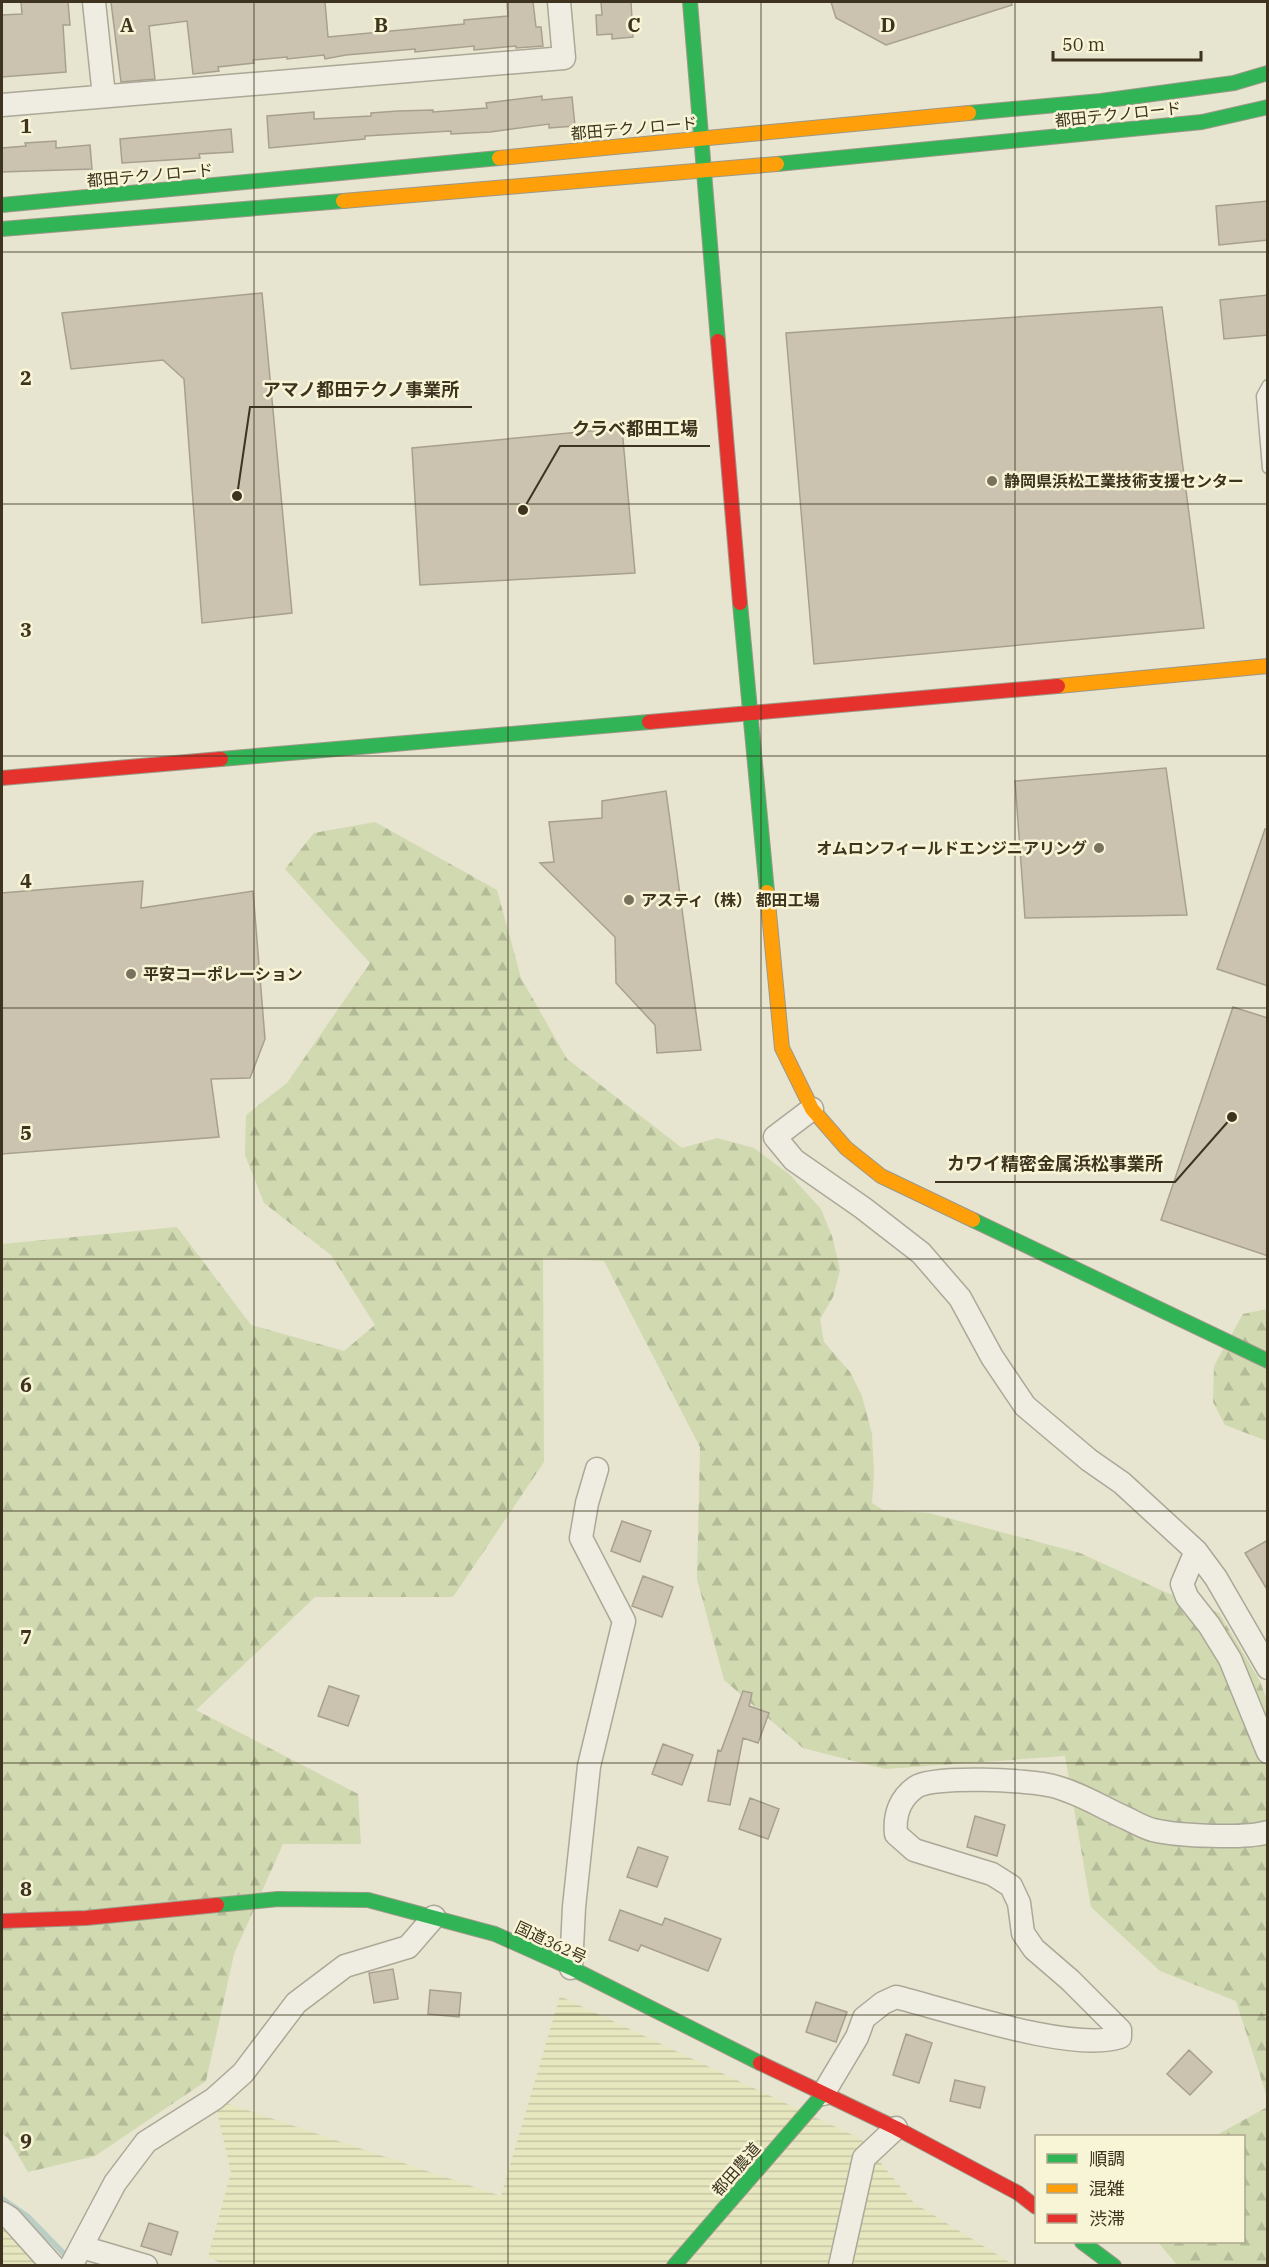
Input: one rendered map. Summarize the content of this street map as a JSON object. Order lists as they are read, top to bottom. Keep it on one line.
{"streets":{"main road":["都田テクノロード","国道362号","都田農道"]},"crossings":[["国道362号","都田農道"]],"places":["静岡県浜松工業技術支援センター","アマノ都田テクノ事業所","クラベ都田工場","オムロンフィールドエンジニアリング","アスティ（株） 都田工場","平安コーポレーション","カワイ精密金属浜松事業所"],"legend":["順調","混雑","渋滞"],"scale_bar":"50 m","grid":{"columns":["A","B","C","D"],"rows":["1","2","3","4","5","6","7","8","9"]}}
